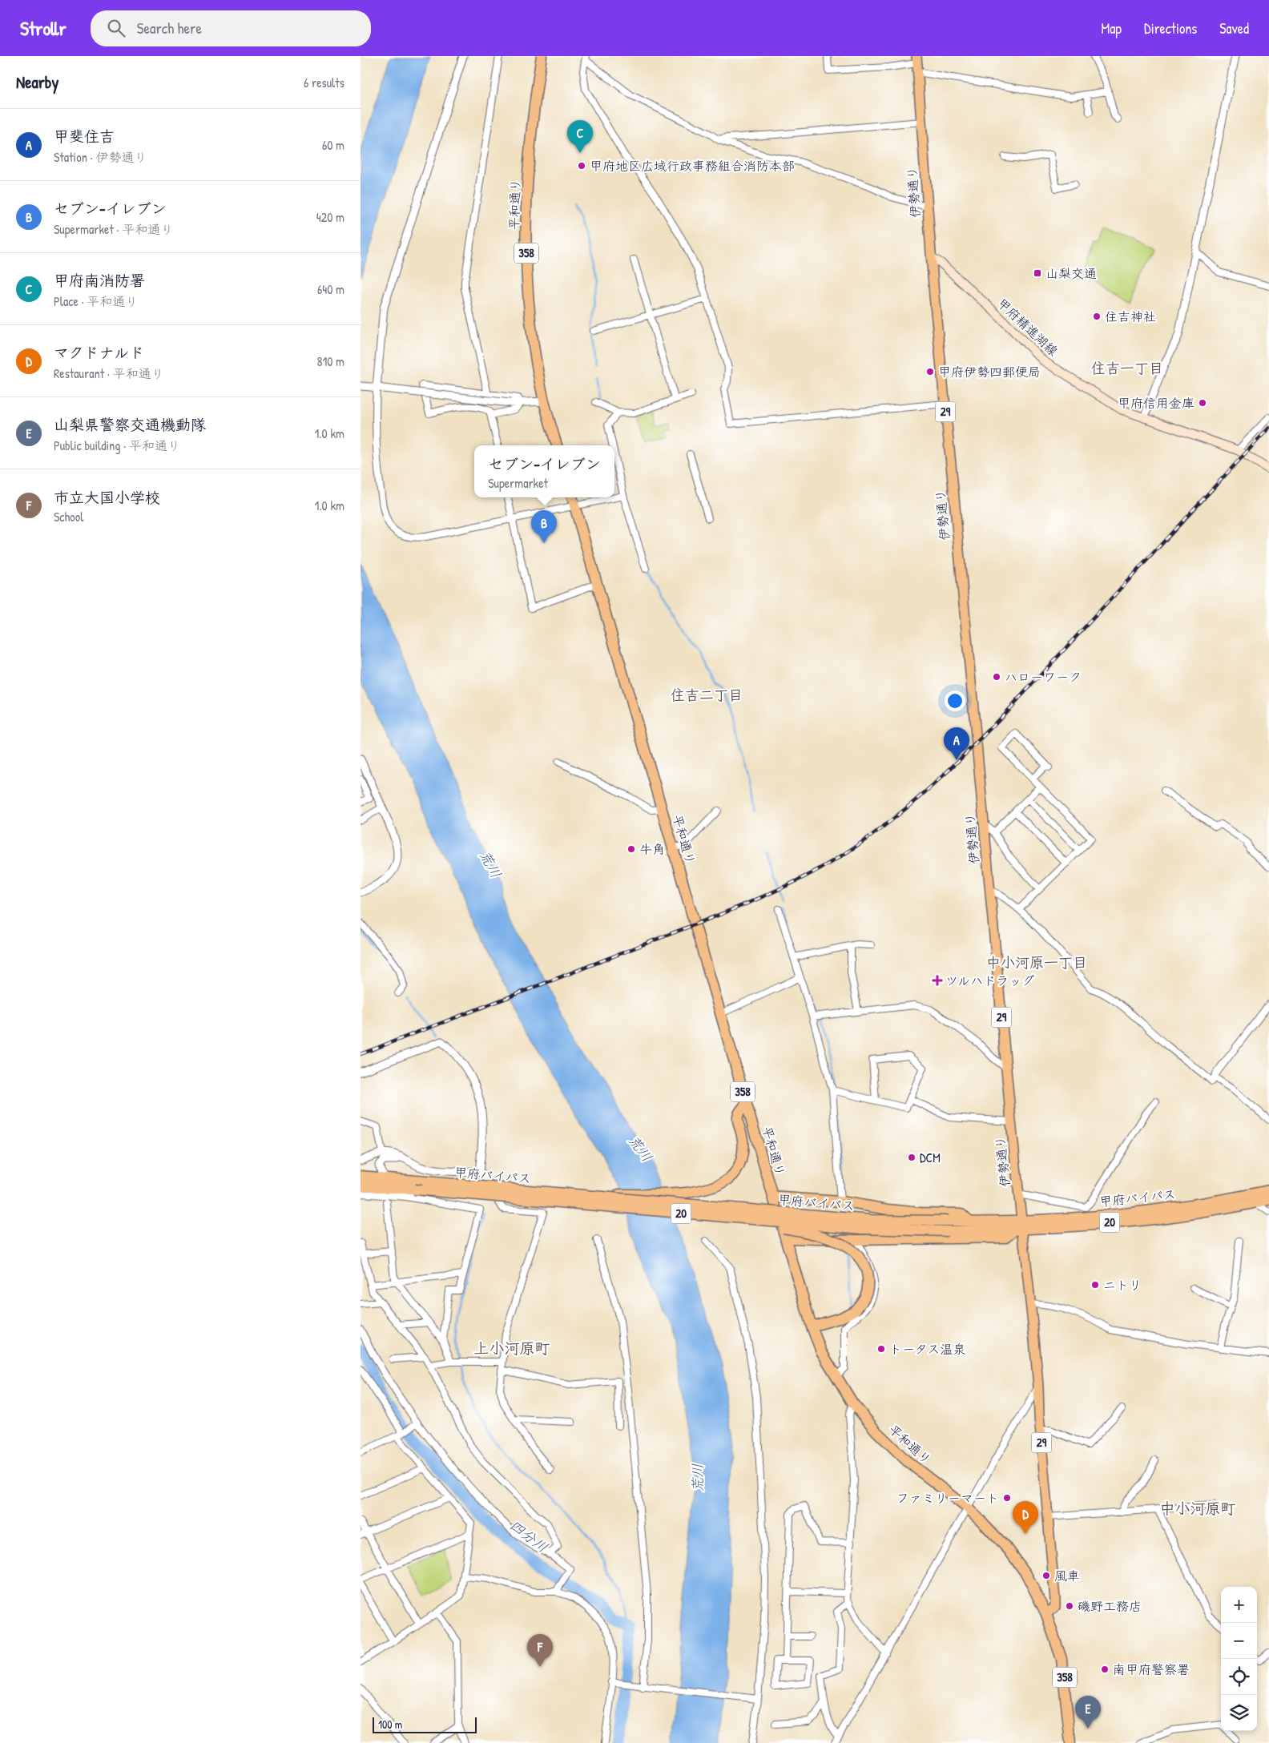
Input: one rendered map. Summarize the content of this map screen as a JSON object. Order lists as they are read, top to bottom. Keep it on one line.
{"streets":{"highway":["平和通り","358","甲府バイパス","20"],"main road":["伊勢通り","甲府精進湖線","29"]},"crossings":[["伊勢通り","平和通り"],["伊勢通り","甲府精進湖線"],["伊勢通り","甲府バイパス"]],"districts":["住吉一丁目","住吉二丁目","中小河原一丁目","上小河原町","中小河原町"],"water":["荒川","四分川"],"places":{"other":["甲府地区広域行政事務組合消防本部","住吉神社","甲府伊勢四郵便局","甲府信用金庫","ハローワーク","牛角","DCM","ニトリ","トータス温泉","ファミリーマート","風車","磯野工務店","南甲府警察署"],"transit":["山梨交通"],"health":["ツルハドラッグ"]},"scale_bar":"100 m","page":{"header":"Strollr","search":"Search here","nav":["Map","Directions","Saved"],"heading":["Nearby","6 results"],"list":[{"mark":"A","name":"甲斐住吉","note":"Station · 伊勢通り","value":"60 m"},{"mark":"B","name":"セブン-イレブン","note":"Supermarket · 平和通り","value":"420 m"},{"mark":"C","name":"甲府南消防署","note":"Place · 平和通り","value":"640 m"},{"mark":"D","name":"マクドナルド","note":"Restaurant · 平和通り","value":"810 m"},{"mark":"E","name":"山梨県警察交通機動隊","note":"Public building · 平和通り","value":"1.0 km"},{"mark":"F","name":"市立大国小学校","note":"School","value":"1.0 km"}],"pins":["C","B","A","D","F","E"],"popup":["セブン-イレブン","Supermarket"],"map_buttons":["+","−"],"scale":"100 m"}}
